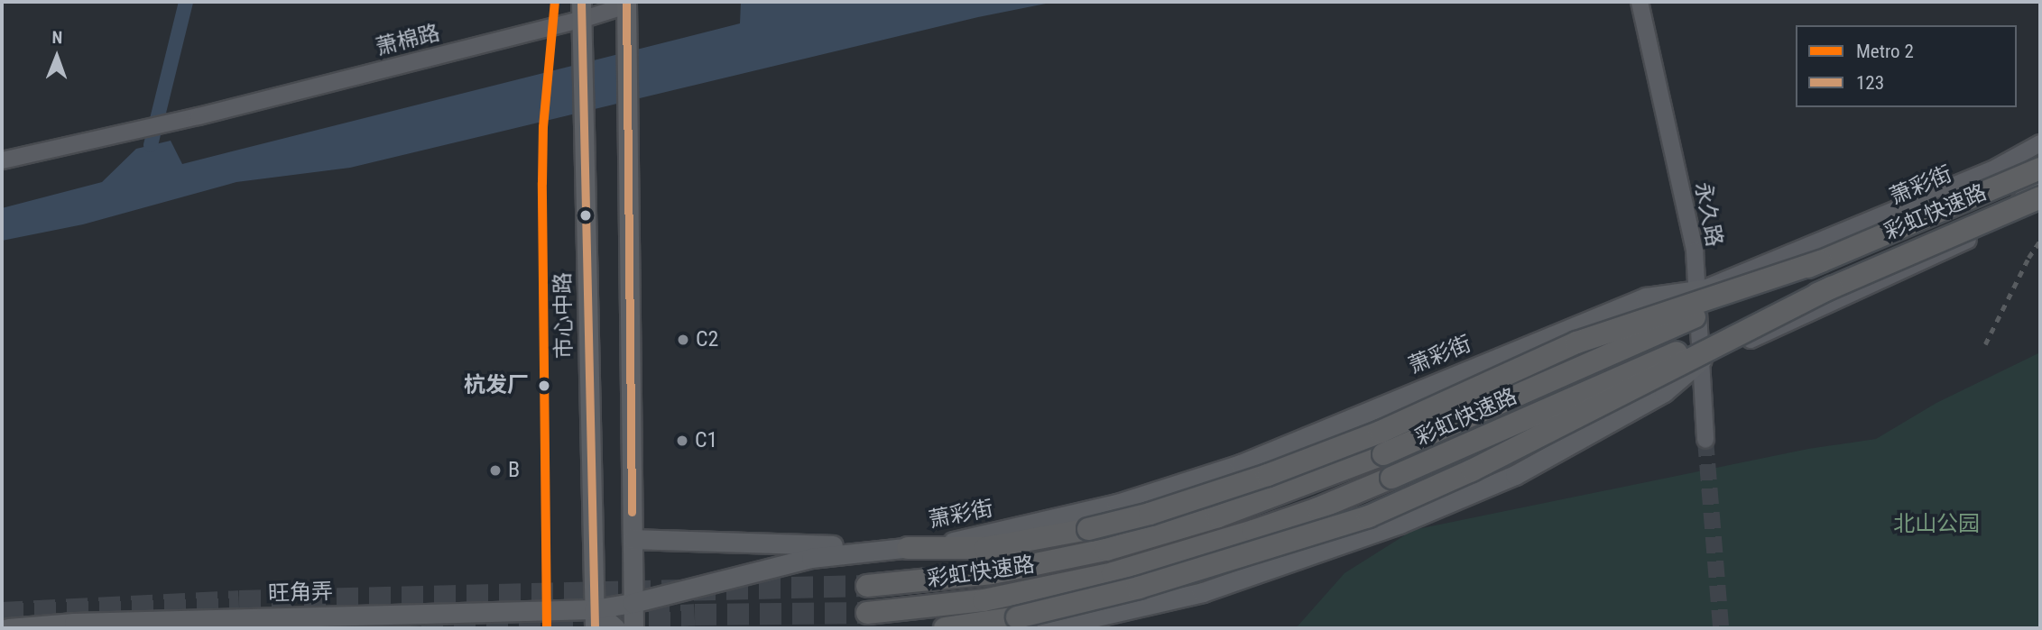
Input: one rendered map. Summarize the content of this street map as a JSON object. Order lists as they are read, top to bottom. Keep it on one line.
{"streets":{"highway":["彩虹快速路"],"main road":["萧彩街","市心中路","旺角弄"],"street":["萧棉路","永久路"]},"crossings":[["萧棉路","市心中路"],["萧彩街","永久路"],["萧彩街","市心中路"],["萧彩街","旺角弄"],["市心中路","旺角弄"]],"parks":["北山公园"],"places":["C2","杭发厂","C1","B"],"lines":["metro line 2","transit line 123"],"legend":["Metro 2","123"],"north":"top"}
